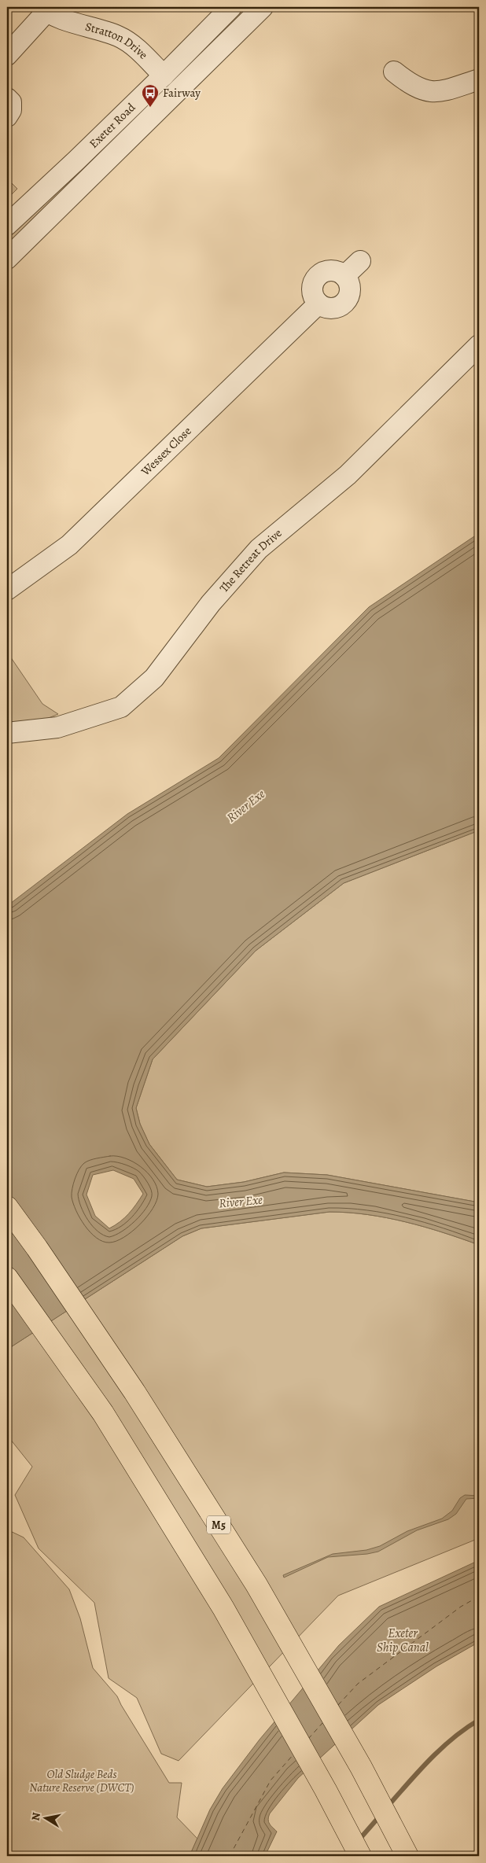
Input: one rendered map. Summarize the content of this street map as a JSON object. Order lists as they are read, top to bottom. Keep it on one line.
{"streets":{"highway":["M5"],"street":["Stratton Drive","Exeter Road","Wessex Close","The Retreat Drive"]},"crossings":[["Stratton Drive","Exeter Road"]],"water":["River Exe","Exeter Ship Canal"],"parks":["Old Sludge Beds Nature Reserve (DWCT)"],"places":{"bus stop":["Fairway"]},"north":"left"}
